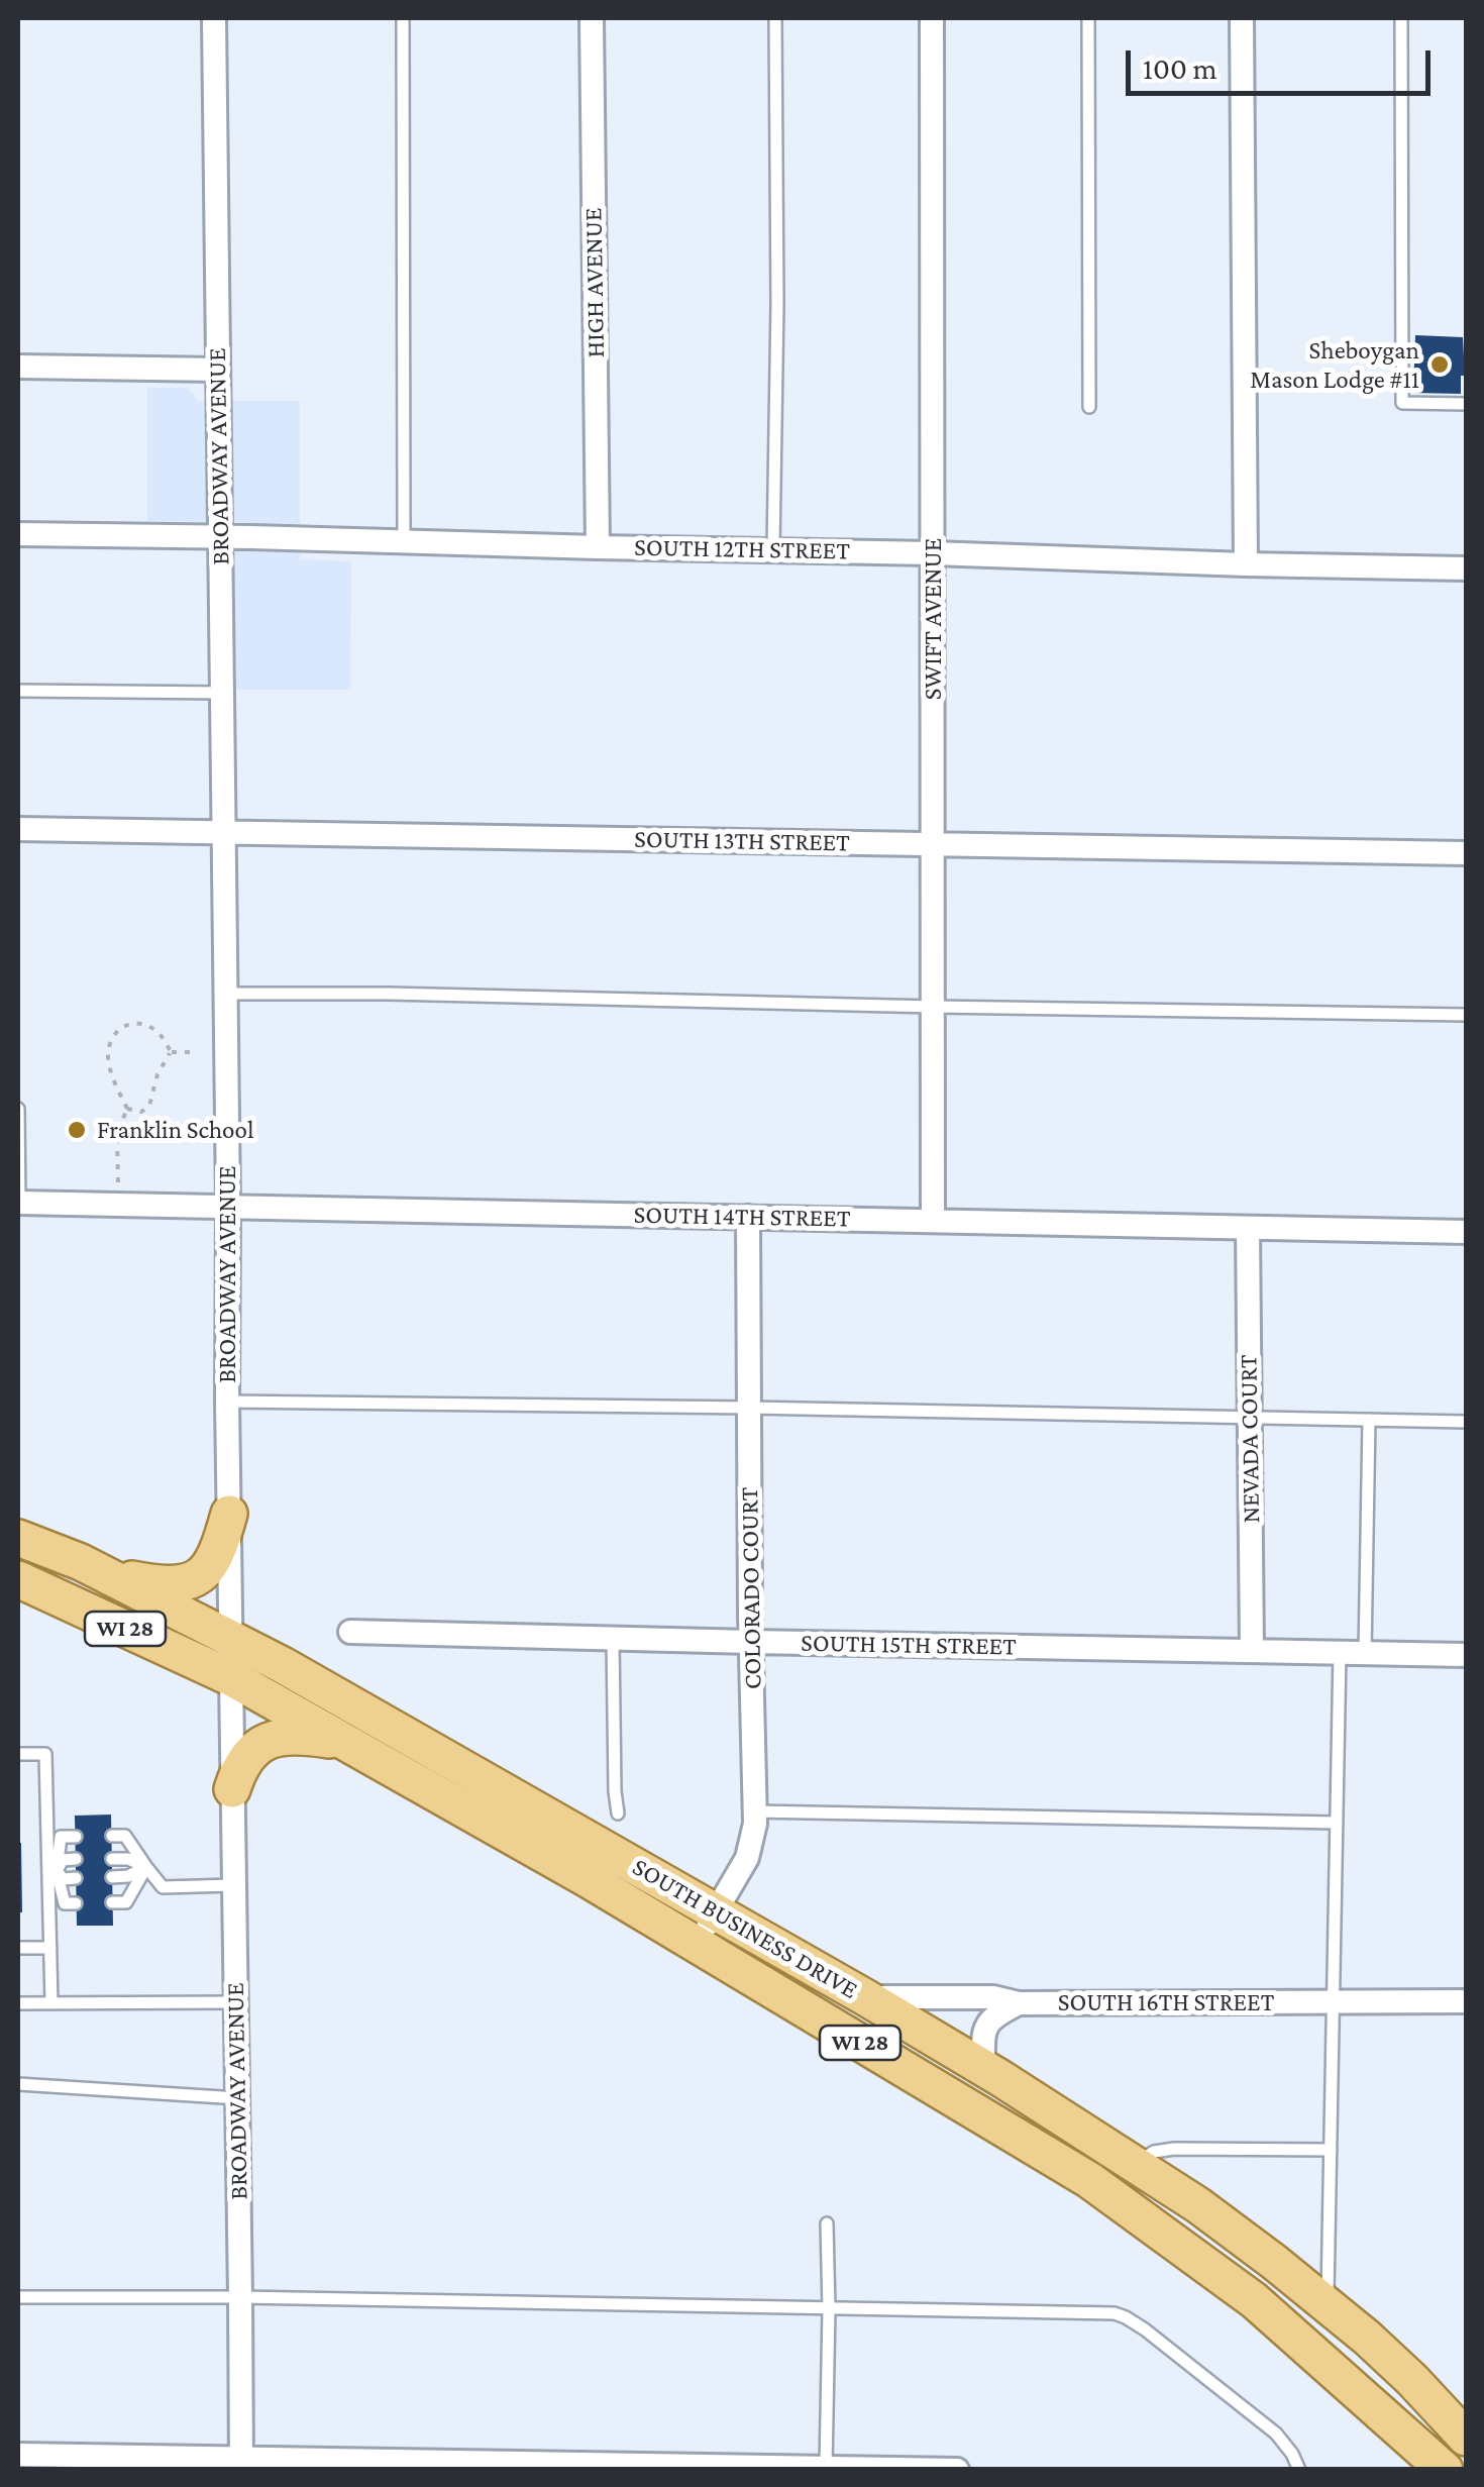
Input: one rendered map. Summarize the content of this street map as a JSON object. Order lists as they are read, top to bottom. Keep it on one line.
{"streets":{"main road":["WI 28","SOUTH BUSINESS DRIVE"],"street":["HIGH AVENUE","BROADWAY AVENUE","SOUTH 12TH STREET","SWIFT AVENUE","SOUTH 13TH STREET","SOUTH 14TH STREET","NEVADA COURT","COLORADO COURT","SOUTH 15TH STREET","SOUTH 16TH STREET"]},"crossings":[["HIGH AVENUE","SOUTH 12TH STREET"],["BROADWAY AVENUE","SOUTH 12TH STREET"],["BROADWAY AVENUE","SOUTH 13TH STREET"],["BROADWAY AVENUE","SOUTH 14TH STREET"],["BROADWAY AVENUE","SOUTH BUSINESS DRIVE"],["SOUTH 12TH STREET","SWIFT AVENUE"],["SWIFT AVENUE","SOUTH 13TH STREET"],["SWIFT AVENUE","SOUTH 14TH STREET"],["SOUTH 14TH STREET","NEVADA COURT"],["SOUTH 14TH STREET","COLORADO COURT"],["NEVADA COURT","SOUTH 15TH STREET"],["COLORADO COURT","SOUTH 15TH STREET"],["COLORADO COURT","SOUTH BUSINESS DRIVE"],["SOUTH BUSINESS DRIVE","SOUTH 16TH STREET"]],"places":["Sheboygan Mason Lodge #11","Franklin School"],"scale_bar":"100 m"}
